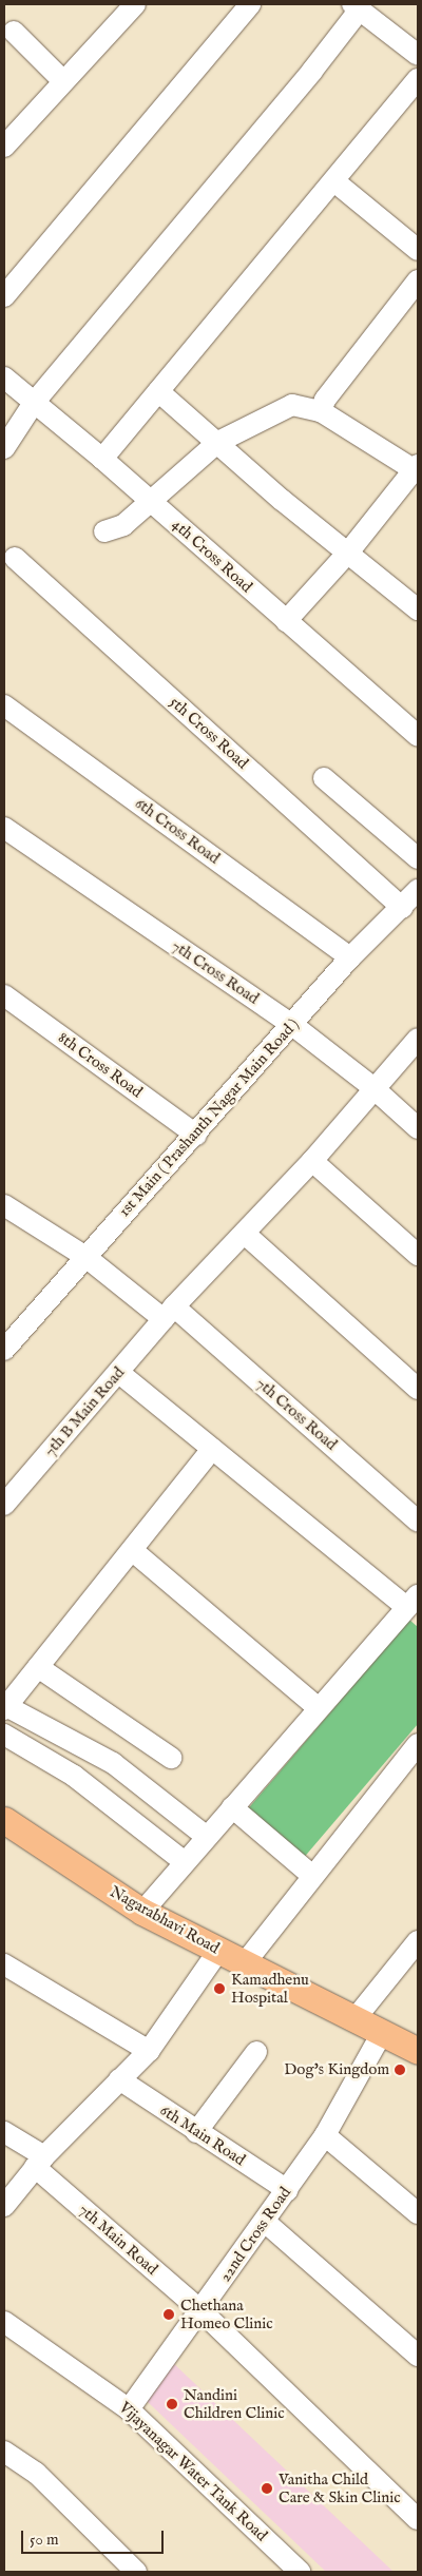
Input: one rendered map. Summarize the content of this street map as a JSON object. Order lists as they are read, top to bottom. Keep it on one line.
{"streets":{"main road":["Nagarabhavi Road"],"street":["4th Cross Road","5th Cross Road","6th Cross Road","7th Cross Road","8th Cross Road","1st Main ( Prashanth Nagar Main Road )","7th B Main Road","6th Main Road","22nd Cross Road","7th Main Road","Vijayanagar Water Tank Road"]},"crossings":[["5th Cross Road","1st Main ( Prashanth Nagar Main Road )"],["6th Cross Road","1st Main ( Prashanth Nagar Main Road )"],["7th Cross Road","1st Main ( Prashanth Nagar Main Road )"],["7th Cross Road","7th B Main Road"],["8th Cross Road","1st Main ( Prashanth Nagar Main Road )"],["6th Main Road","22nd Cross Road"],["22nd Cross Road","7th Main Road"],["22nd Cross Road","Vijayanagar Water Tank Road"]],"places":["Kamadhenu Hospital","Dog's Kingdom","Chethana Homeo Clinic","Nandini Children Clinic","Vanitha Child Care & Skin Clinic"],"scale_bar":"50 m"}
